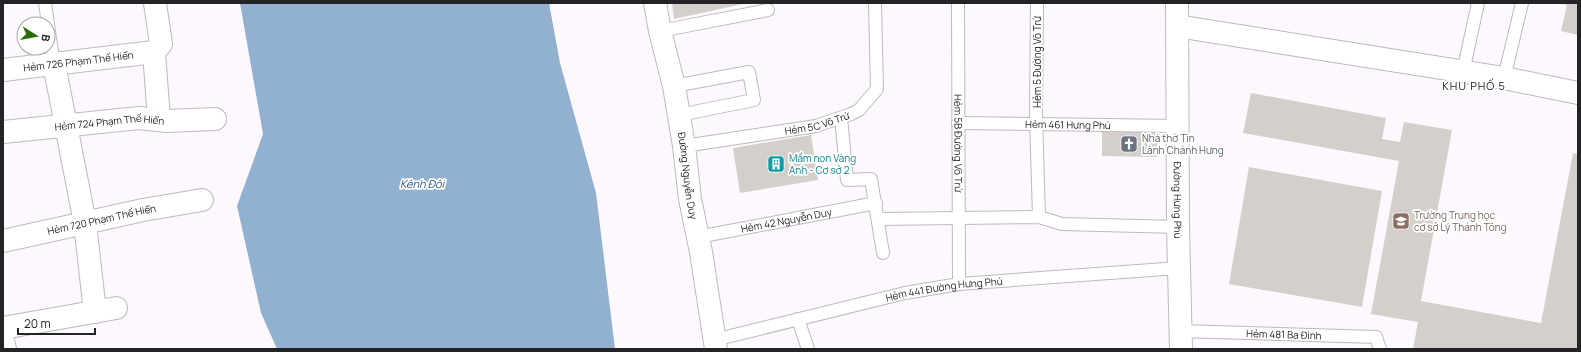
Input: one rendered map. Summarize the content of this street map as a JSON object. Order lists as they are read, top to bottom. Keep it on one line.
{"streets":{"street":["Hẻm 726 Phạm Thế Hiển","Hẻm 724 Phạm Thế Hiển","Đường Nguyễn Duy","Đường Hưng Phú","Hẻm 720 Phạm Thế Hiển"],"lane":["Hẻm 5 Đường Võ Trứ","Hẻm 5C Võ Trứ","Hẻm 461 Hưng Phú","Hẻm 5B Đường Võ Trứ","Hẻm 42 Nguyễn Duy","Hẻm 441 Đường Hưng Phú","Hẻm 481 Ba Đình"]},"crossings":[["Hẻm 5 Đường Võ Trứ","Hẻm 461 Hưng Phú"],["Hẻm 5C Võ Trứ","Đường Nguyễn Duy"],["Hẻm 461 Hưng Phú","Hẻm 5B Đường Võ Trứ"],["Hẻm 461 Hưng Phú","Đường Hưng Phú"],["Hẻm 5B Đường Võ Trứ","Hẻm 441 Đường Hưng Phú"],["Đường Nguyễn Duy","Hẻm 42 Nguyễn Duy"],["Đường Nguyễn Duy","Hẻm 441 Đường Hưng Phú"],["Đường Hưng Phú","Hẻm 441 Đường Hưng Phú"],["Đường Hưng Phú","Hẻm 481 Ba Đình"]],"districts":["KHU PHỐ 5"],"water":["Kênh Đôi"],"places":{"church":["Nhà thờ Tin Lành Chánh Hưng"],"building":["Mầm non Vàng Anh - Cơ sở 2"],"school or university":["Trường Trung học cơ sở Lý Thánh Tông"]},"scale_bar":"20 m","north":"right"}
